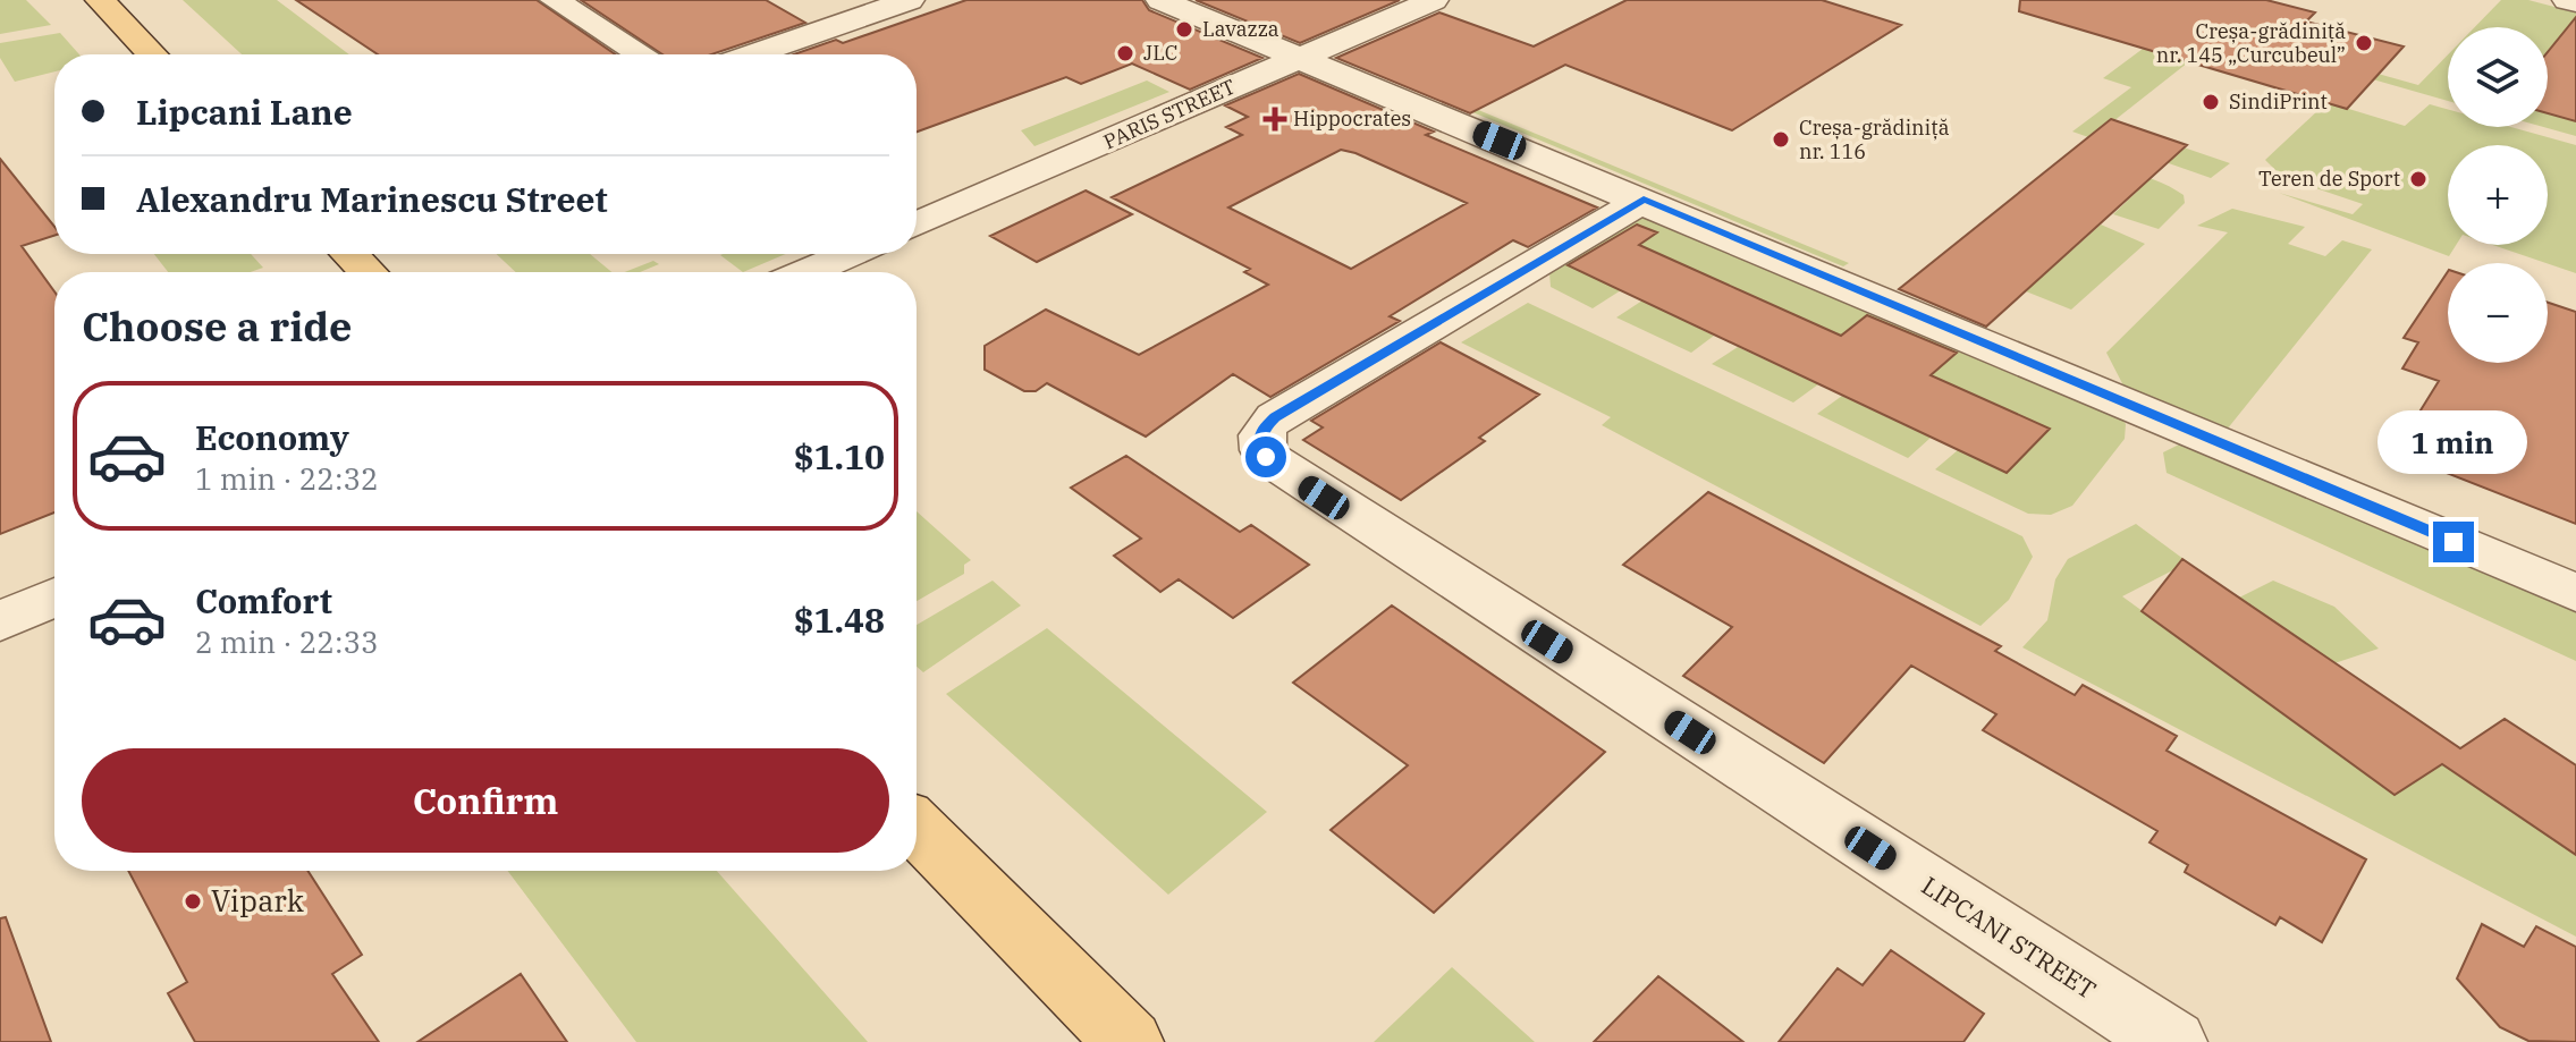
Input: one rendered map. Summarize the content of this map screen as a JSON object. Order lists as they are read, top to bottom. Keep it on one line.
{"streets":{"street":["PARIS STREET","LIPCANI STREET"]},"places":{"other":["Lavazza","Creșa-grădiniță nr. 145 „Curcubeul”","JLC","SindiPrint","Creșa-grădiniță nr. 116","Teren de Sport","Vipark"],"health":["Hippocrates"]},"page":{"map_buttons":["+","−"],"banner":["Lipcani Lane","Alexandru Marinescu Street"],"heading":"Choose a ride","list":[{"name":"Economy","note":"1 min · 22:32","value":"$1.10"},{"name":"Comfort","note":"2 min · 22:33","value":"$1.48"}],"bubble":"1 min","buttons":"Confirm"}}
